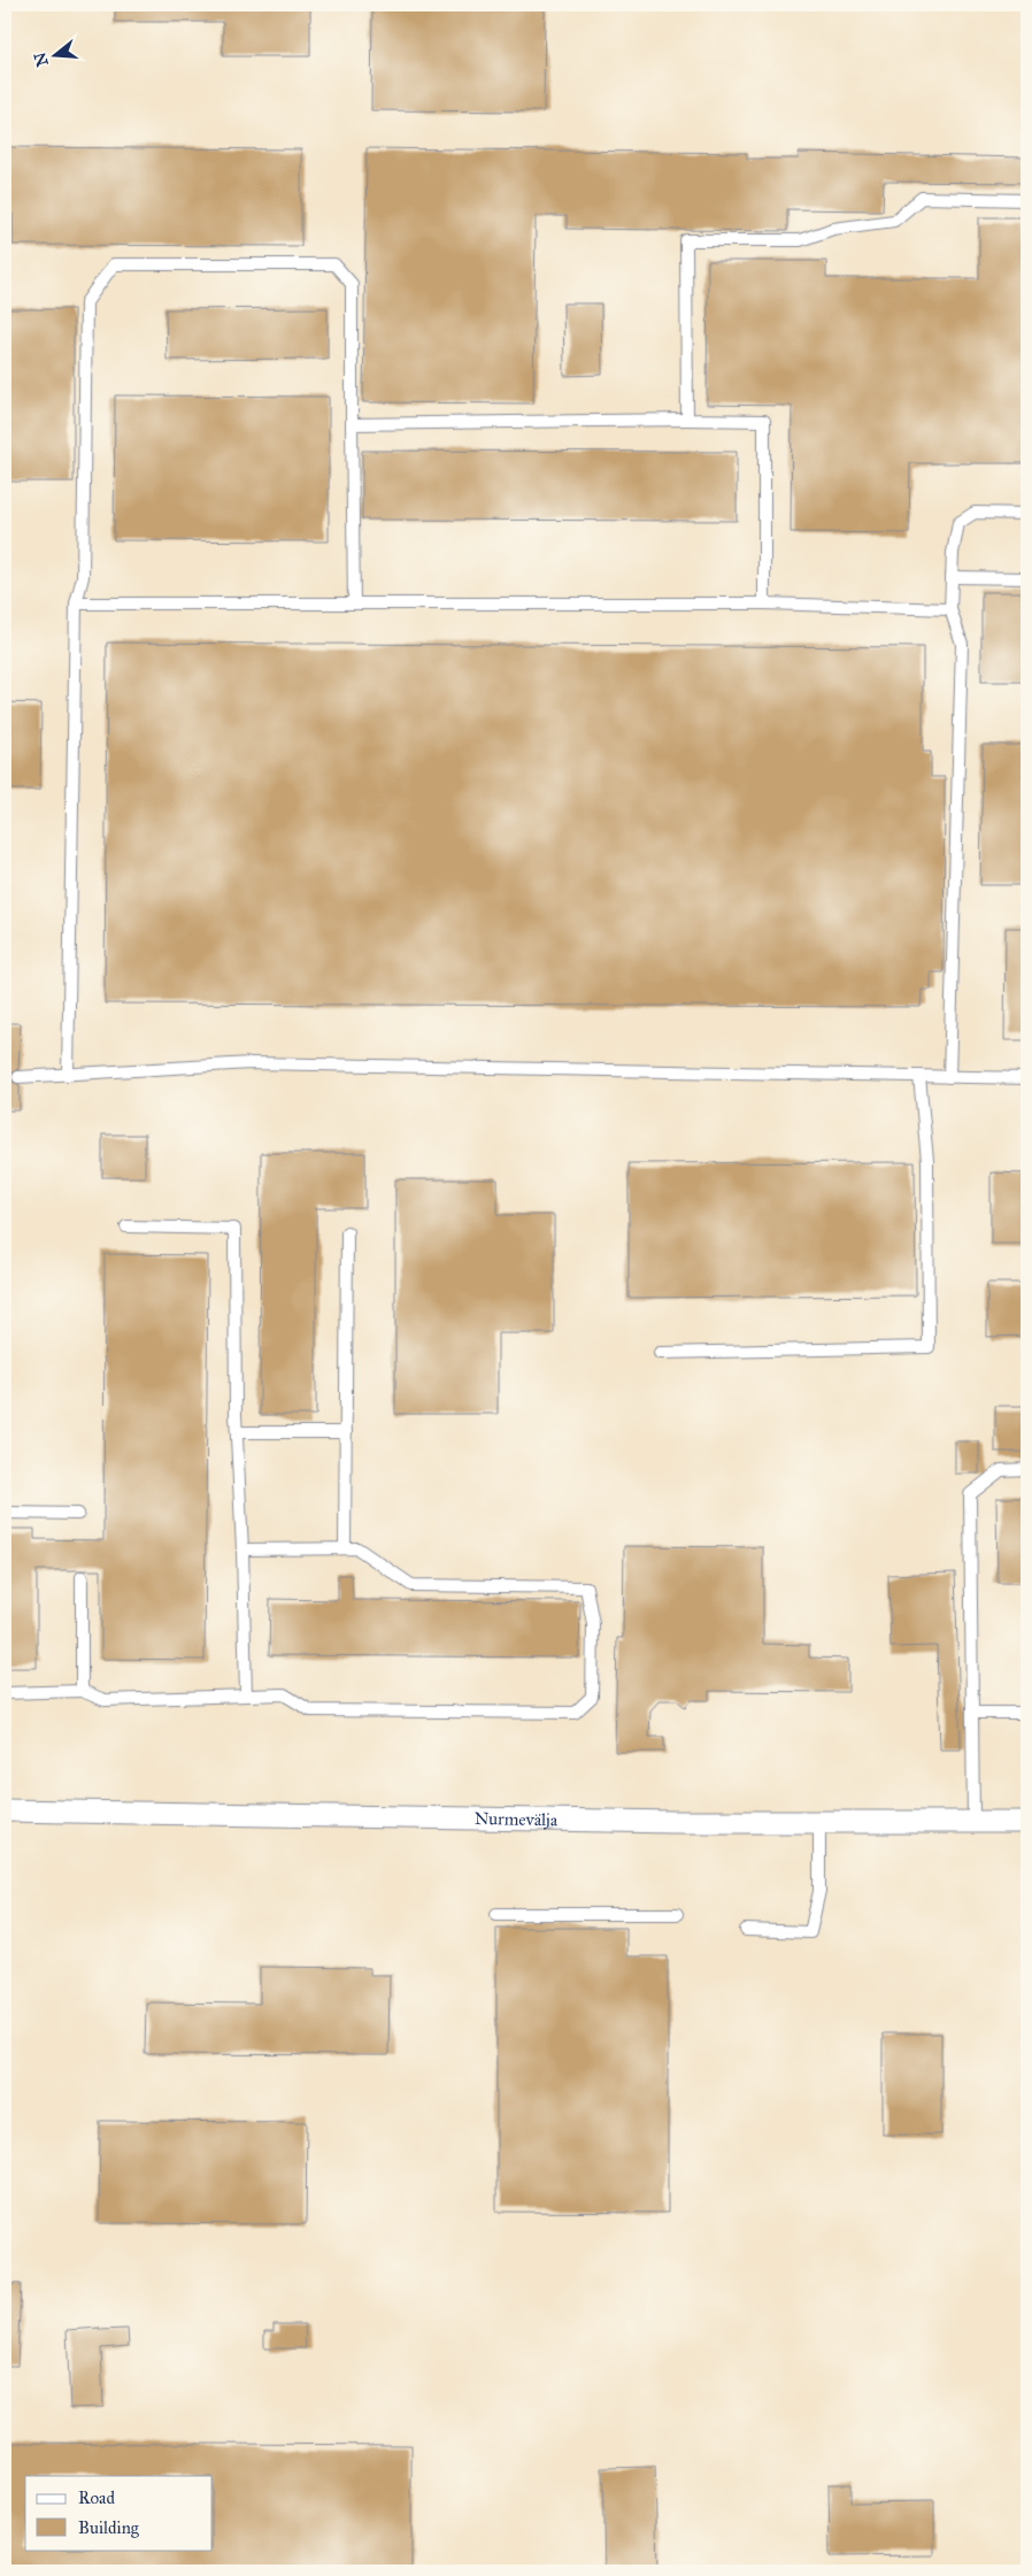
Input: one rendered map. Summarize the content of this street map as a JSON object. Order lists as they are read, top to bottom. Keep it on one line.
{"streets":{"street":["Nurmevälja"]},"legend":["Road","Building"],"north":"left"}
